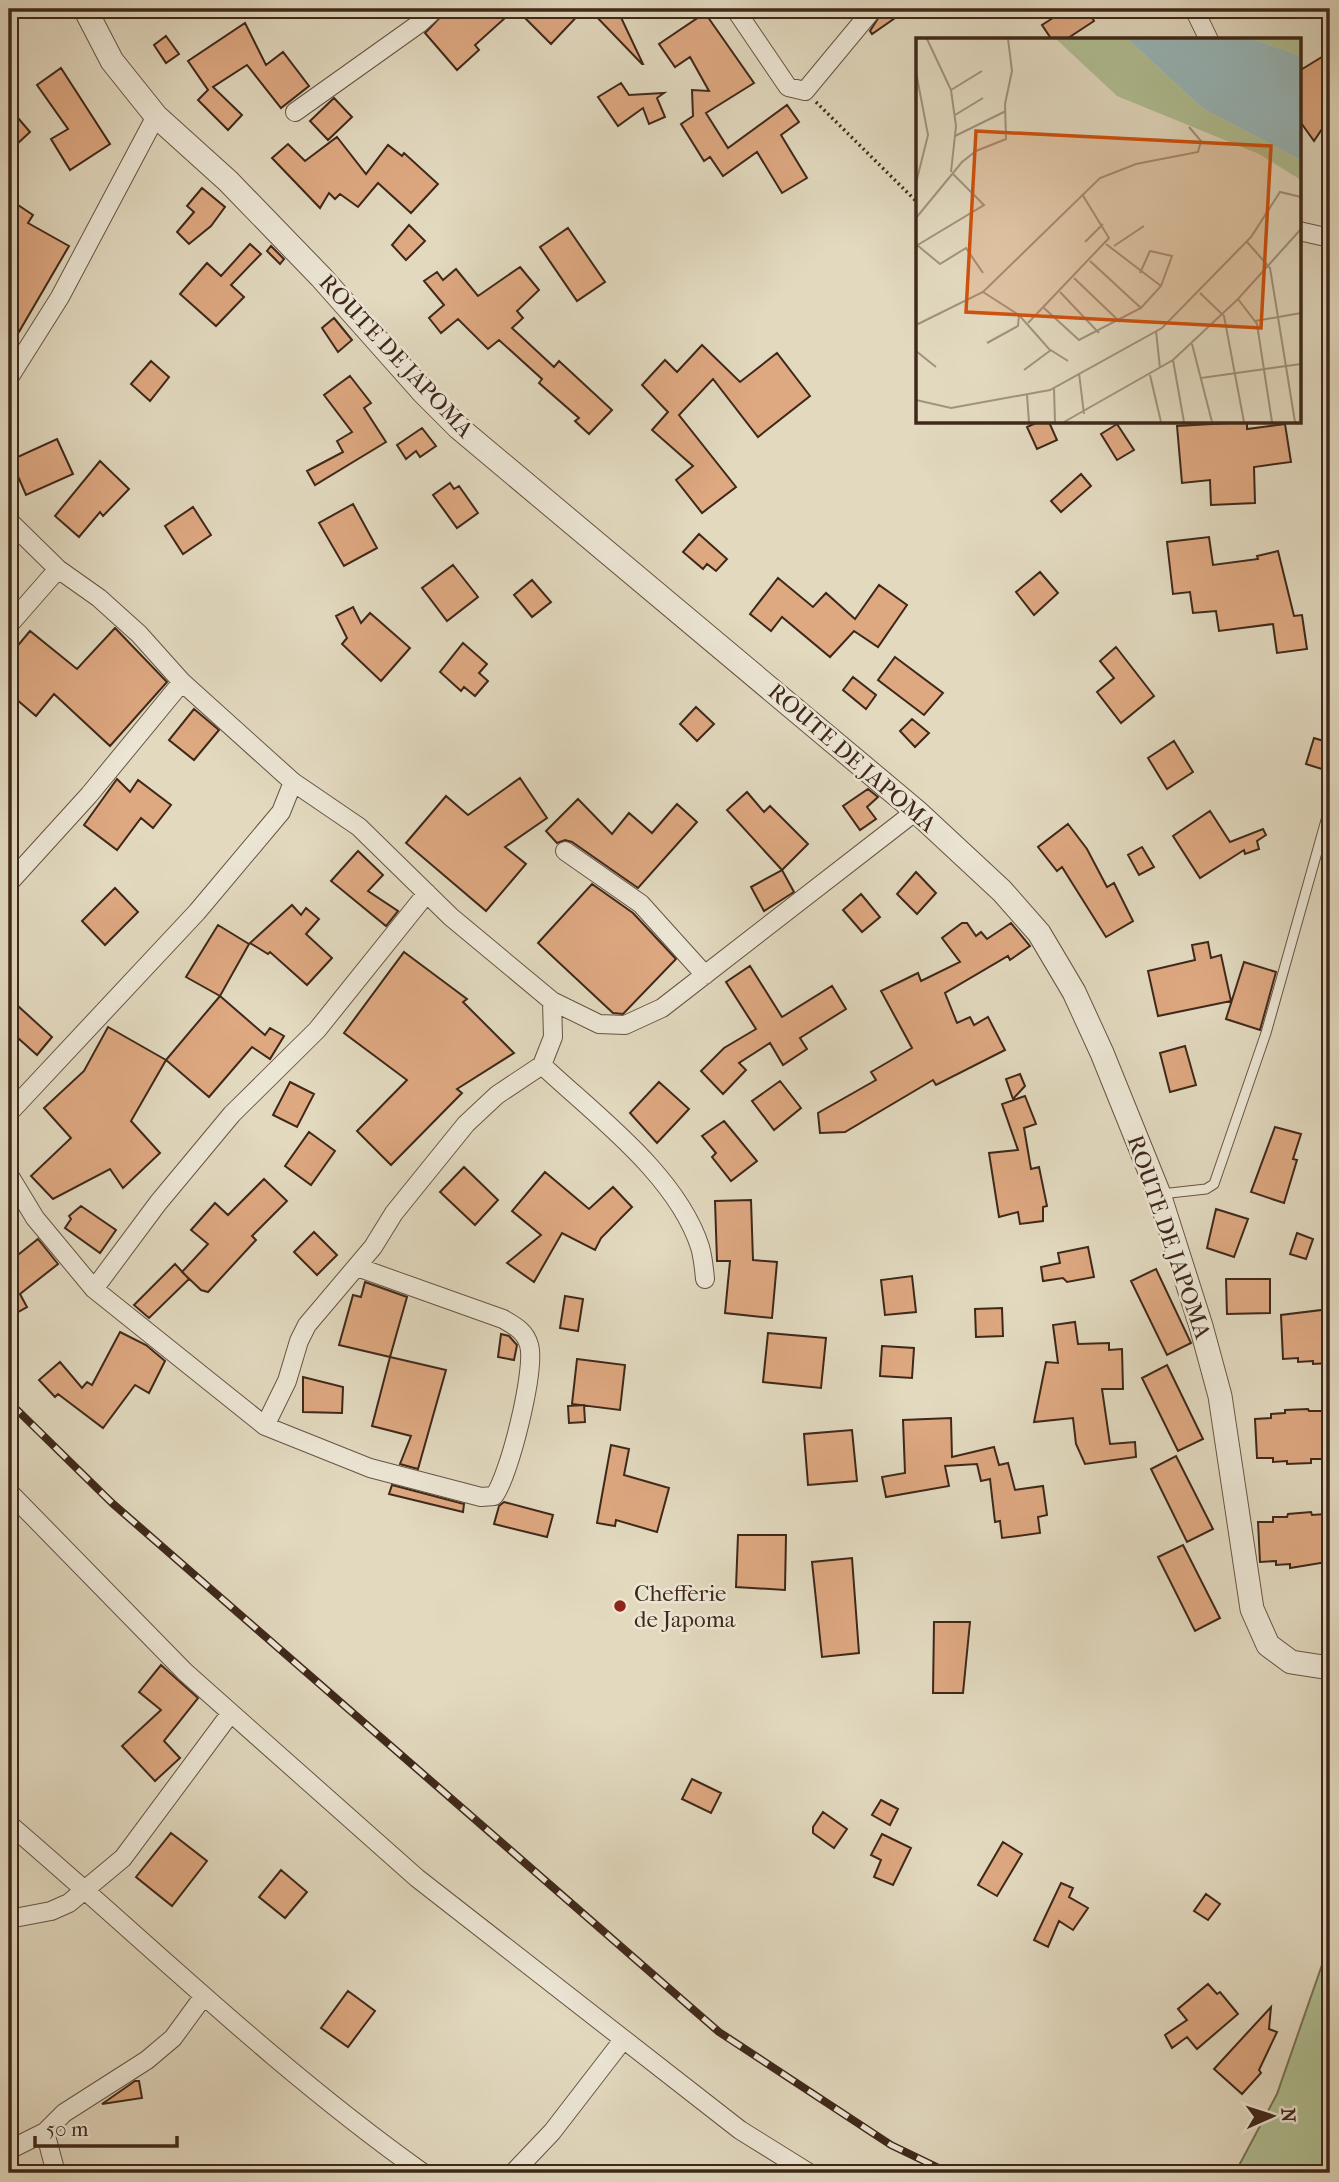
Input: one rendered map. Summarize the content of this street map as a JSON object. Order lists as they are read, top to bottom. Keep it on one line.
{"streets":{"street":["ROUTE DE JAPOMA"]},"places":["Chefferie de Japoma"],"scale_bar":"50 m","north":"right"}
